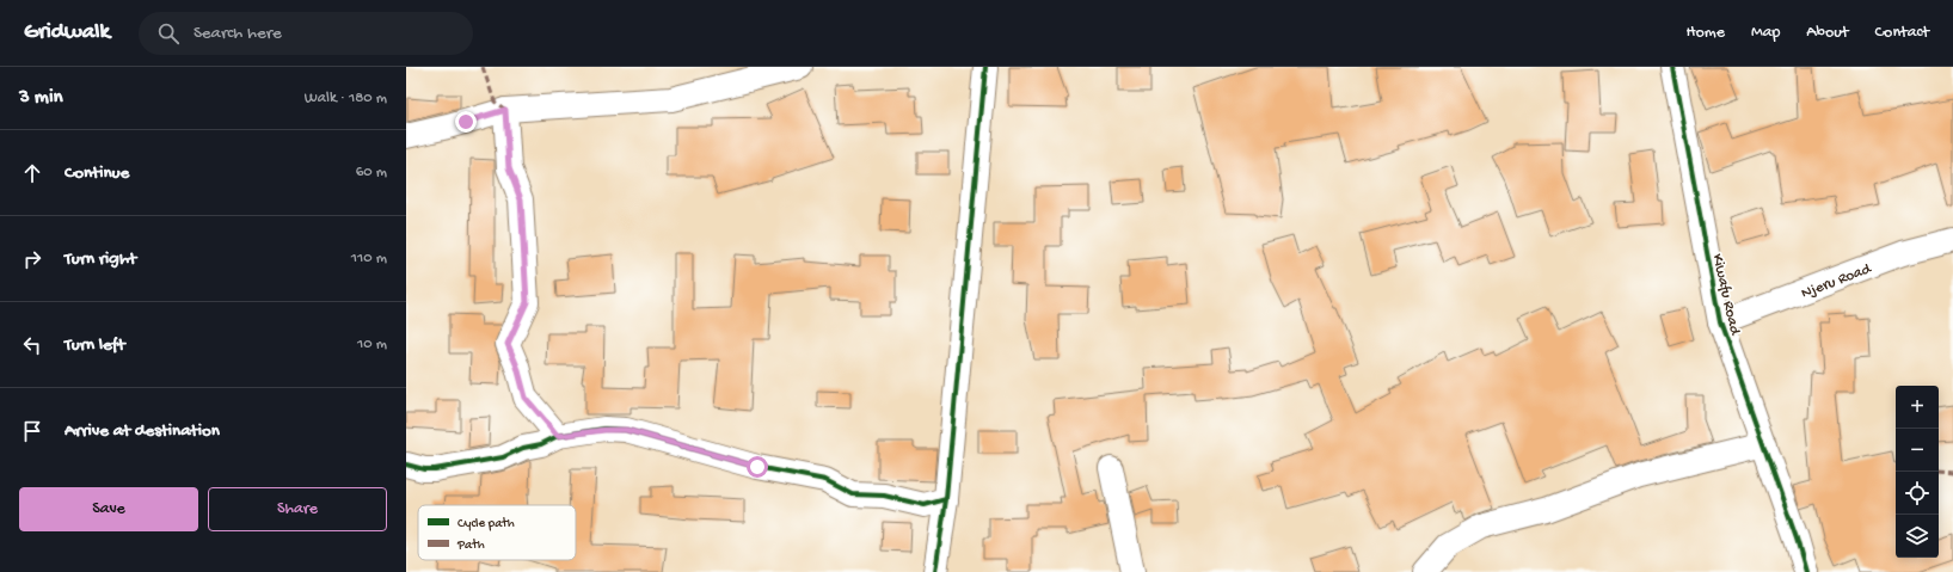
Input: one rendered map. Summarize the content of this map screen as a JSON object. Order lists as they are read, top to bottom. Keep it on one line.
{"streets":{"street":["Njeru Road","Kiwafu Road"]},"crossings":[["Njeru Road","Kiwafu Road"]],"legend":["Cycle path","Path"],"page":{"header":"Gridwalk","search":"Search here","nav":["Home","Map","About","Contact"],"heading":["3 min","Walk · 180 m"],"list":[["Continue","60 m"],["Turn right","110 m"],["Turn left","10 m"],"Arrive at destination"],"map_buttons":["+","−"],"buttons":["Save","Share"]}}
